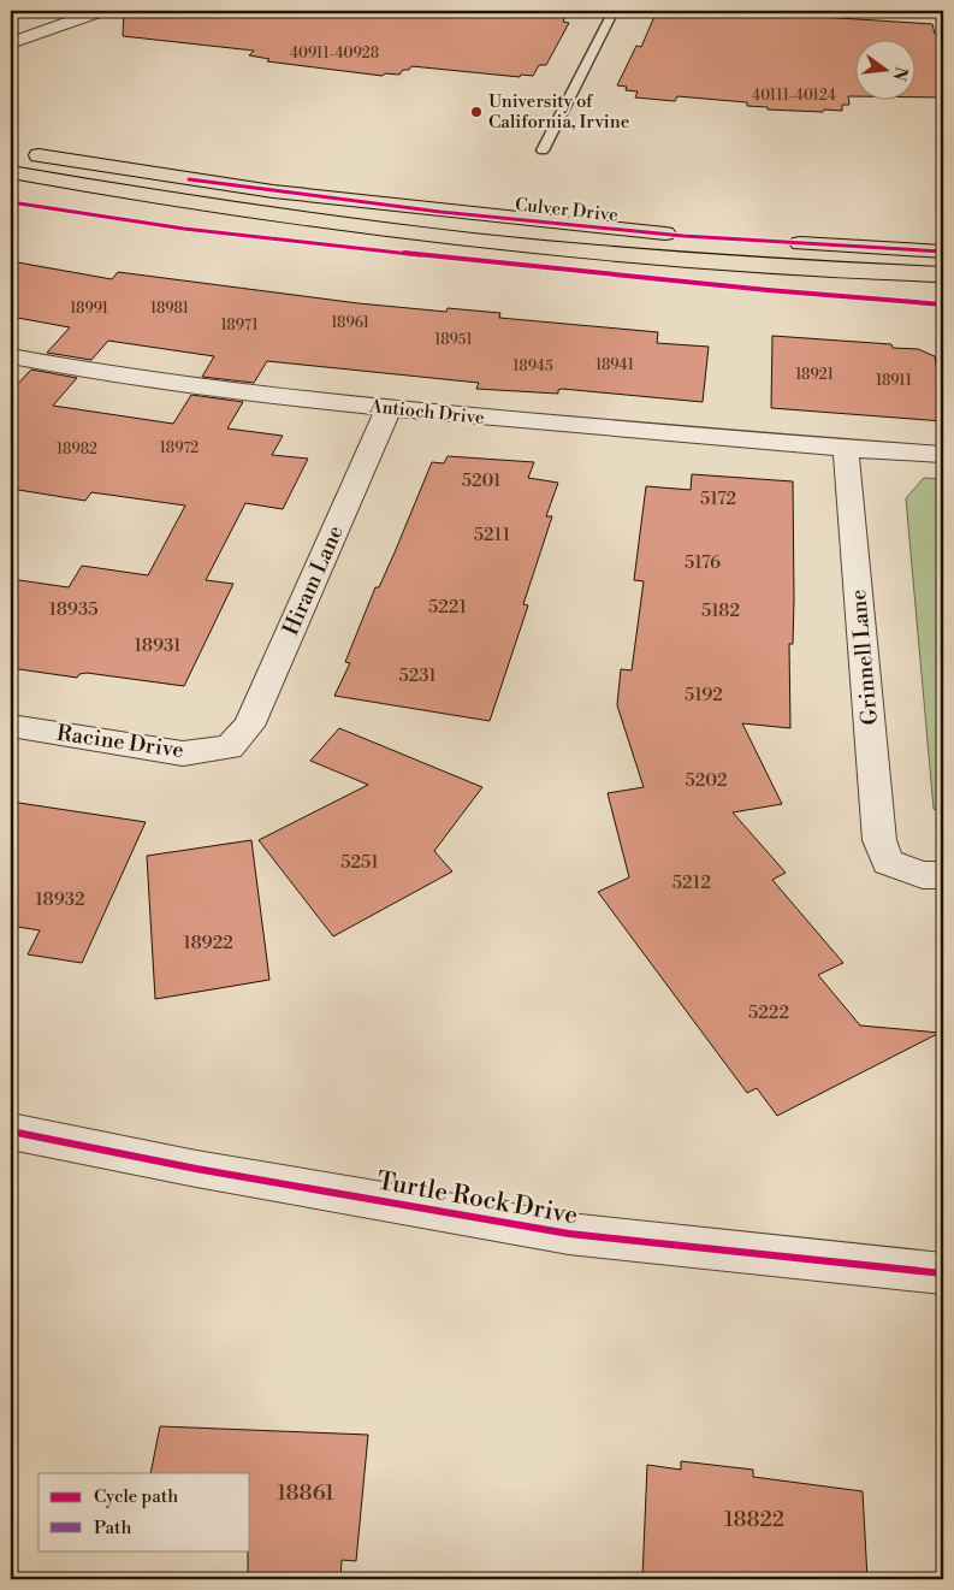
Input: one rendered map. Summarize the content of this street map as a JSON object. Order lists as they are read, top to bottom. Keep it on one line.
{"streets":{"main road":["Culver Drive"],"street":["Antioch Drive","Hiram Lane","Grinnell Lane","Racine Drive","Turtle Rock Drive"]},"crossings":[["Antioch Drive","Hiram Lane"],["Antioch Drive","Grinnell Lane"],["Hiram Lane","Racine Drive"]],"places":["University of California, Irvine"],"house_numbers":["40911-40928","40111-40124","18991","18981","18961","18971","18951","18941","18945","18921","18911","18972","18982","5201","5172","5211","5176","5221","18935","5182","18931","5231","5192","5202","5251","5212","18932","18922","5222","18861","18822"],"legend":["Cycle path","Path"],"north":"right"}
